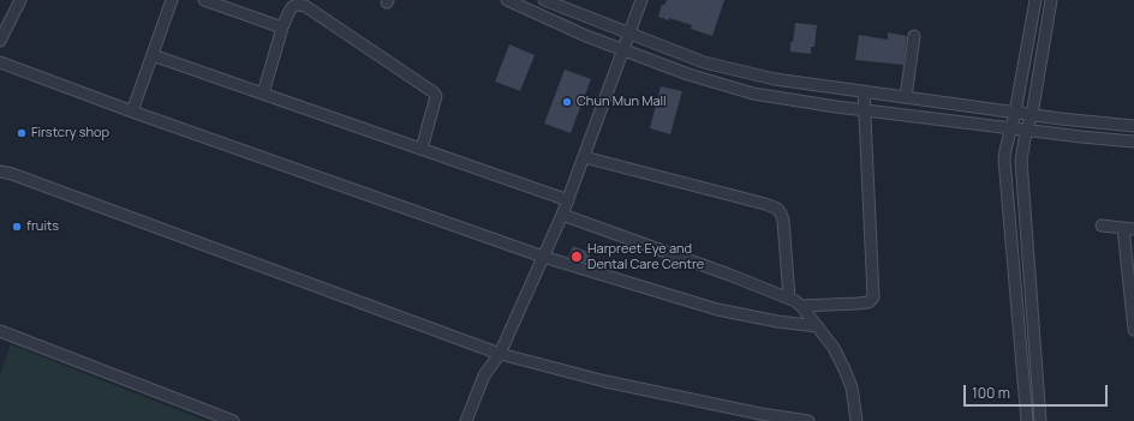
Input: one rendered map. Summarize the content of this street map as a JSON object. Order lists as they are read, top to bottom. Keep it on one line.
{"places":["Chun Mun Mall","Firstcry shop","fruits","Harpreet Eye and Dental Care Centre"],"scale_bar":"100 m"}
